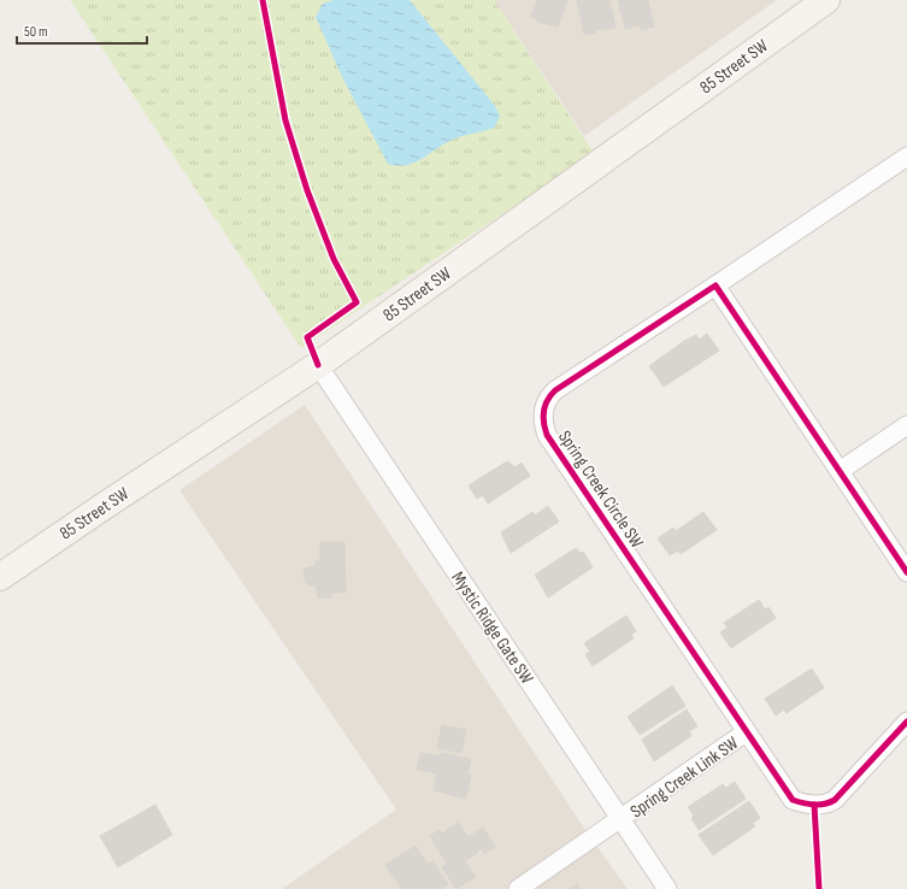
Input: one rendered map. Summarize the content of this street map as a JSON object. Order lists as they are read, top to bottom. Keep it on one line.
{"streets":{"street":["85 Street SW","Spring Creek Circle SW","Mystic Ridge Gate SW","Spring Creek Link SW"]},"crossings":[["85 Street SW","Mystic Ridge Gate SW"],["Spring Creek Circle SW","Spring Creek Link SW"],["Mystic Ridge Gate SW","Spring Creek Link SW"]],"scale_bar":"50 m"}
